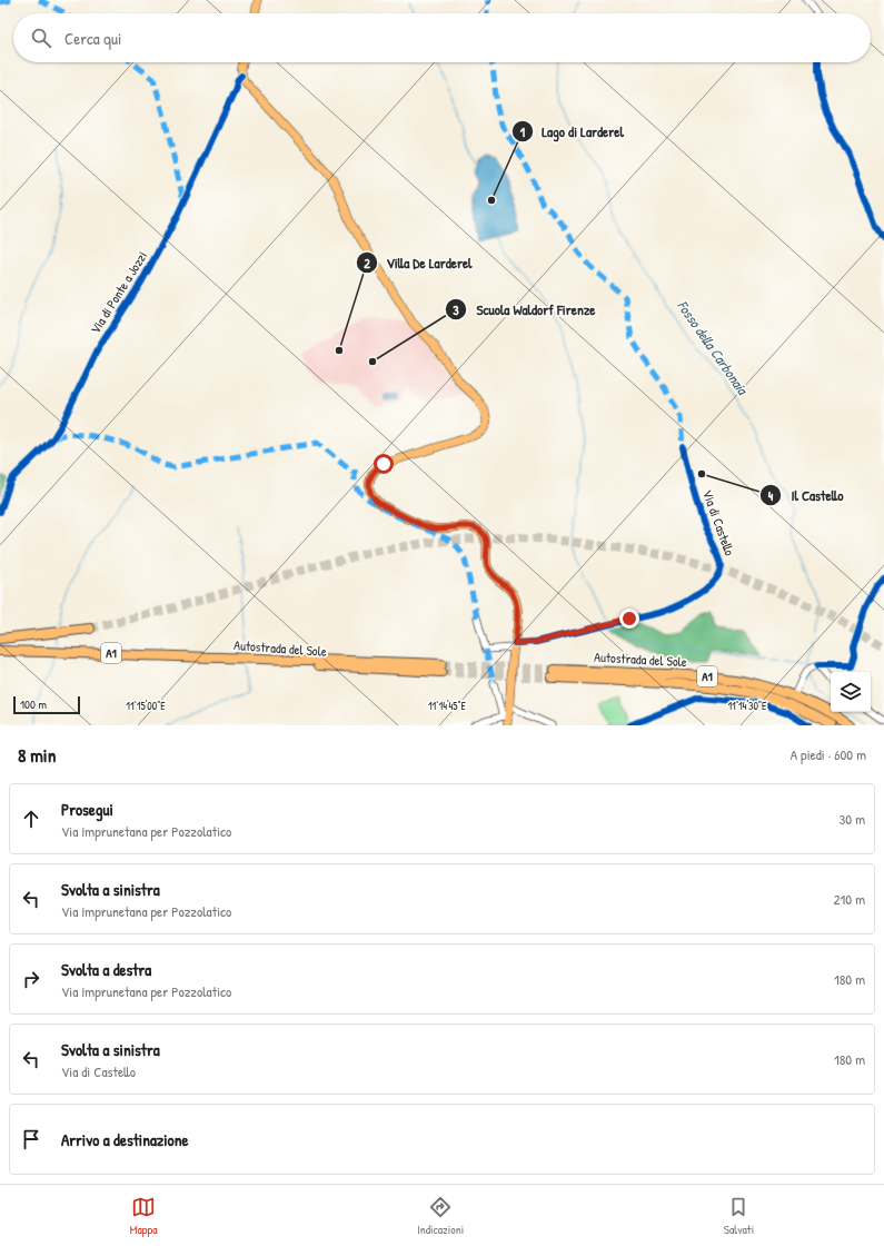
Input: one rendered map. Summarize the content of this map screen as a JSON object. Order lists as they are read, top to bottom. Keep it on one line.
{"streets":{"highway":["Autostrada del Sole","A1"],"street":["Via di Ponte a Jozzi","Via di Castello"]},"water":["Fosso della Carbonaia"],"places":["Lago di Larderel","Villa De Larderel","Scuola Waldorf Firenze","Il Castello"],"scale_bar":"100 m","page":{"search":"Cerca qui","scale":"100 m","heading":["8 min","A piedi · 600 m"],"list":[["Prosegui","Via Imprunetana per Pozzolatico","30 m"],["Svolta a sinistra","Via Imprunetana per Pozzolatico","210 m"],["Svolta a destra","Via Imprunetana per Pozzolatico","180 m"],["Svolta a sinistra","Via di Castello","180 m"],"Arrivo a destinazione"],"nav":["Mappa","Indicazioni","Salvati"]},"coordinates":["11°15'00\"E","11°14'45\"E","11°14'30\"E"]}
